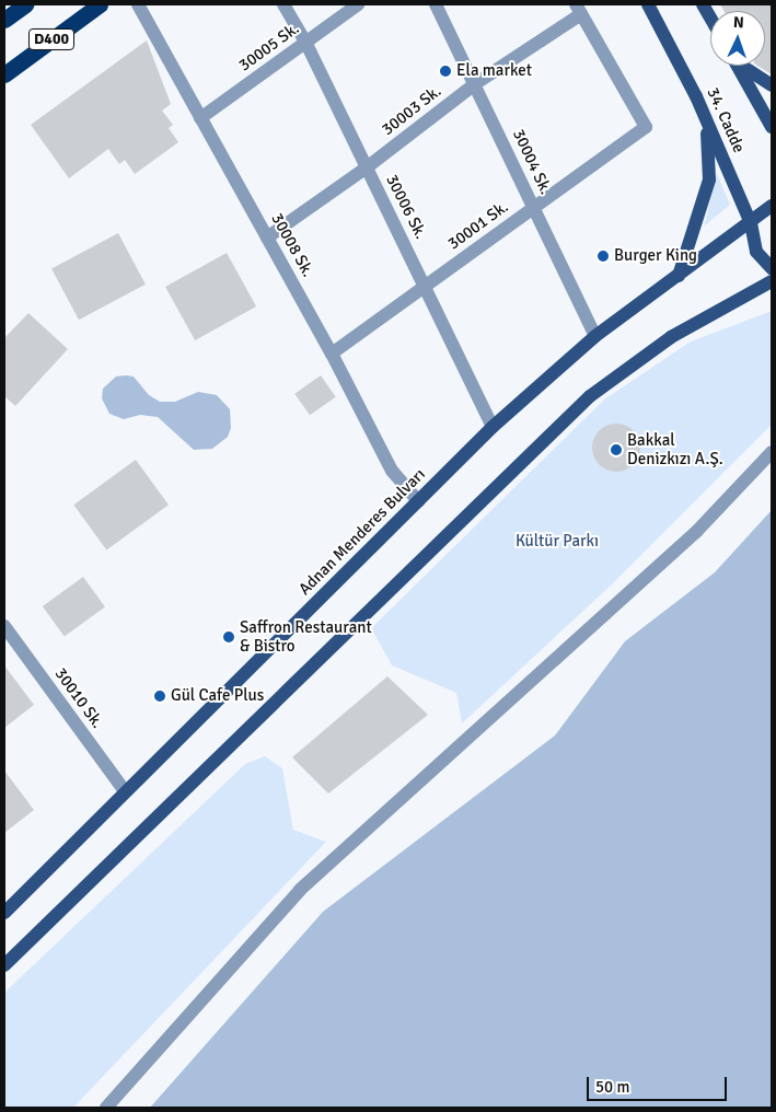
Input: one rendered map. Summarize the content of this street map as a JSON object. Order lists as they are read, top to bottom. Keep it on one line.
{"streets":{"highway":["D400"],"main road":["34. Cadde","Adnan Menderes Bulvarı"],"street":["30005 Sk.","30003 Sk.","30004 Sk.","30006 Sk.","30001 Sk.","30008 Sk.","30010 Sk."]},"crossings":[["30005 Sk.","30006 Sk."],["30005 Sk.","30008 Sk."],["30003 Sk.","30004 Sk."],["30003 Sk.","30006 Sk."],["30003 Sk.","30001 Sk."],["30003 Sk.","30008 Sk."],["34. Cadde","Adnan Menderes Bulvarı"],["30004 Sk.","30001 Sk."],["30004 Sk.","Adnan Menderes Bulvarı"],["30006 Sk.","30001 Sk."],["30006 Sk.","Adnan Menderes Bulvarı"],["30001 Sk.","30008 Sk."],["30008 Sk.","Adnan Menderes Bulvarı"],["Adnan Menderes Bulvarı","30010 Sk."]],"parks":["Kültür Parkı"],"places":["Ela market","Burger King","Bakkal Denizkızı A.Ş.","Saffron Restaurant & Bistro","Gül Cafe Plus"],"scale_bar":"50 m","north":"top"}
